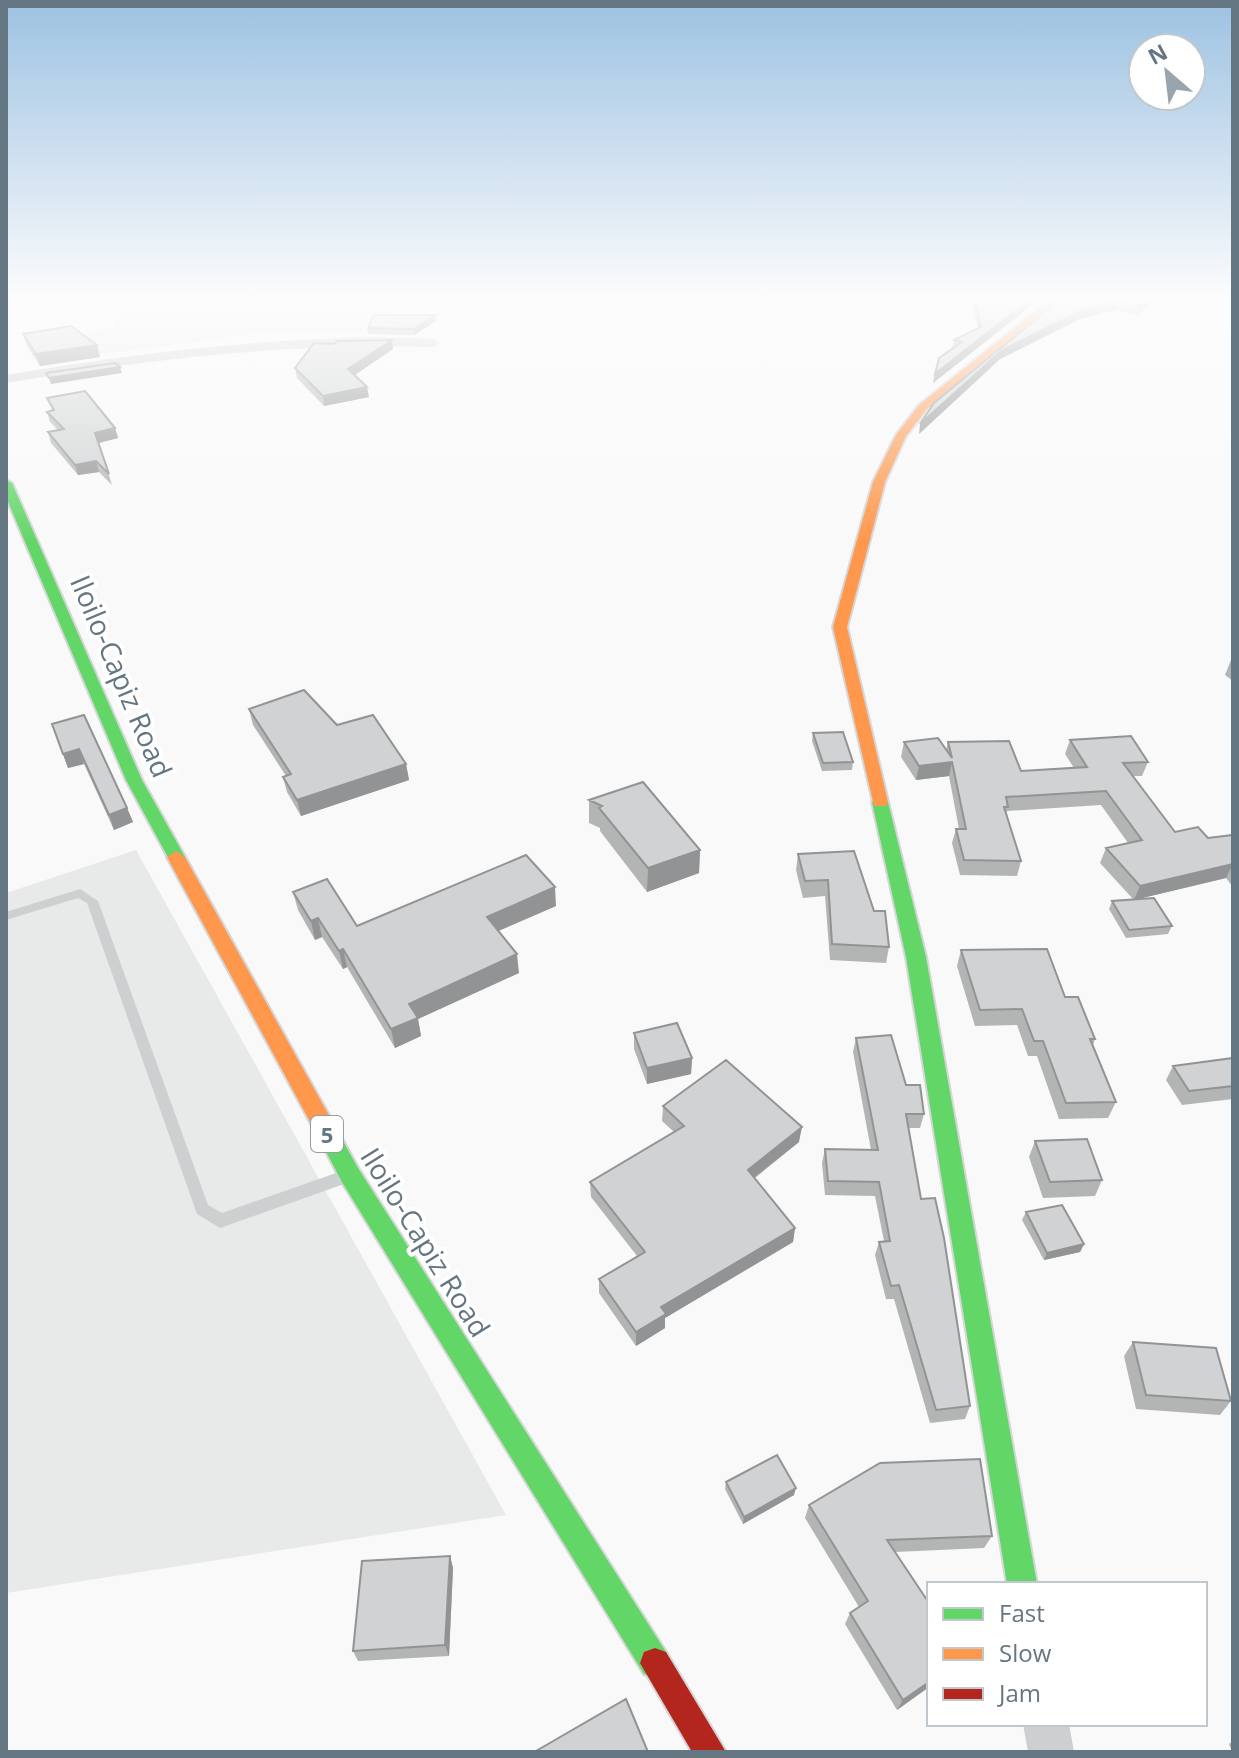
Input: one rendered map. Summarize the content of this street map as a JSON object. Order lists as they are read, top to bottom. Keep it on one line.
{"streets":{"main road":["Iloilo-Capiz Road","5"]},"legend":["Fast","Slow","Jam"],"north":"top left"}
